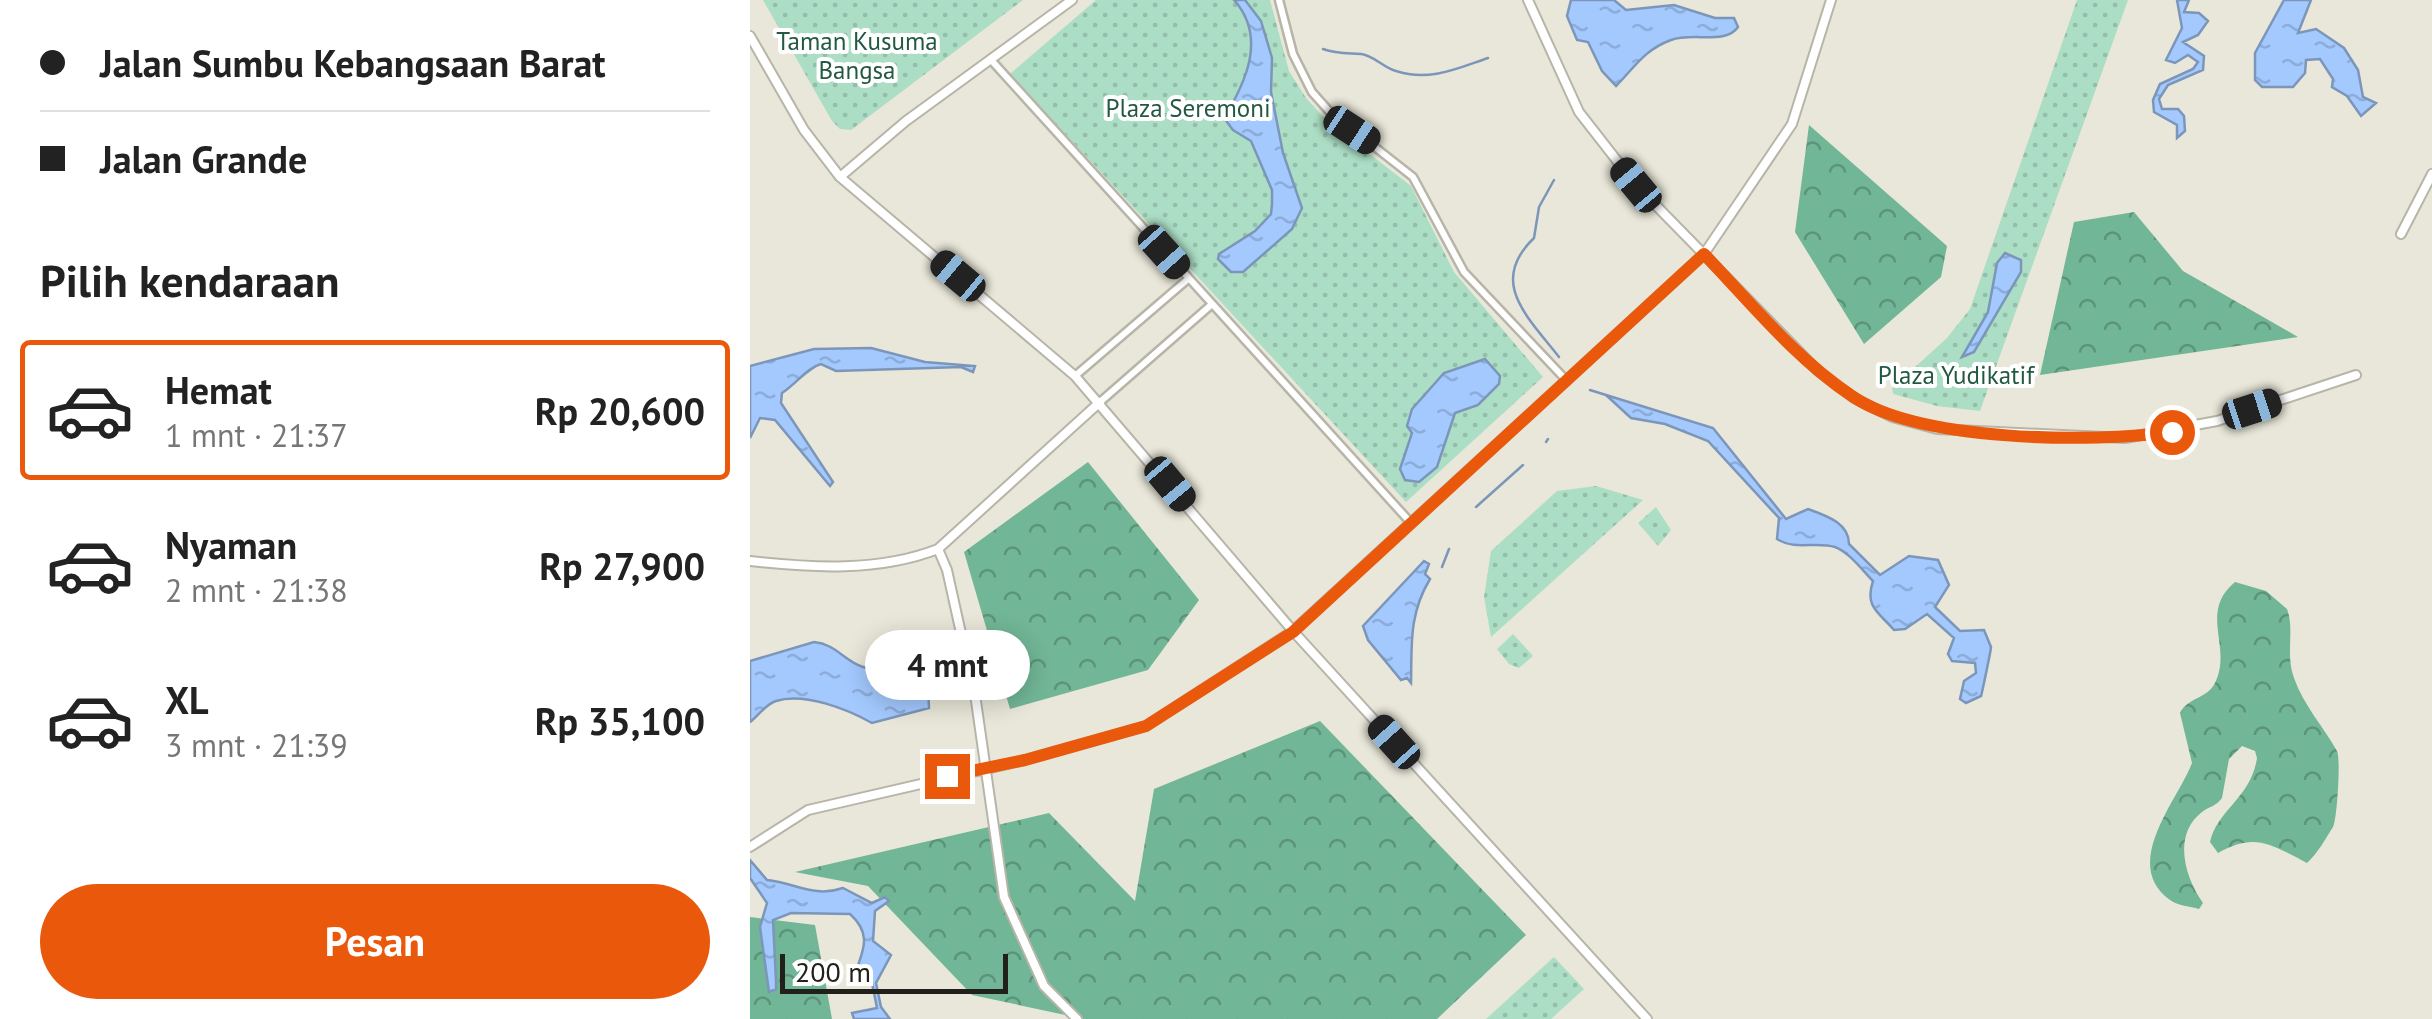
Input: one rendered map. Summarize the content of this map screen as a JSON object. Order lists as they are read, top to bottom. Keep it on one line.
{"parks":["Taman Kusuma Bangsa","Plaza Seremoni","Plaza Yudikatif"],"scale_bar":"200 m","page":{"banner":["Jalan Sumbu Kebangsaan Barat","Jalan Grande"],"heading":"Pilih kendaraan","list":[{"name":"Hemat","note":"1 mnt · 21:37","value":"Rp 20,600"},{"name":"Nyaman","note":"2 mnt · 21:38","value":"Rp 27,900"},{"name":"XL","note":"3 mnt · 21:39","value":"Rp 35,100"}],"bubble":"4 mnt","buttons":"Pesan","scale":"200 m"}}
